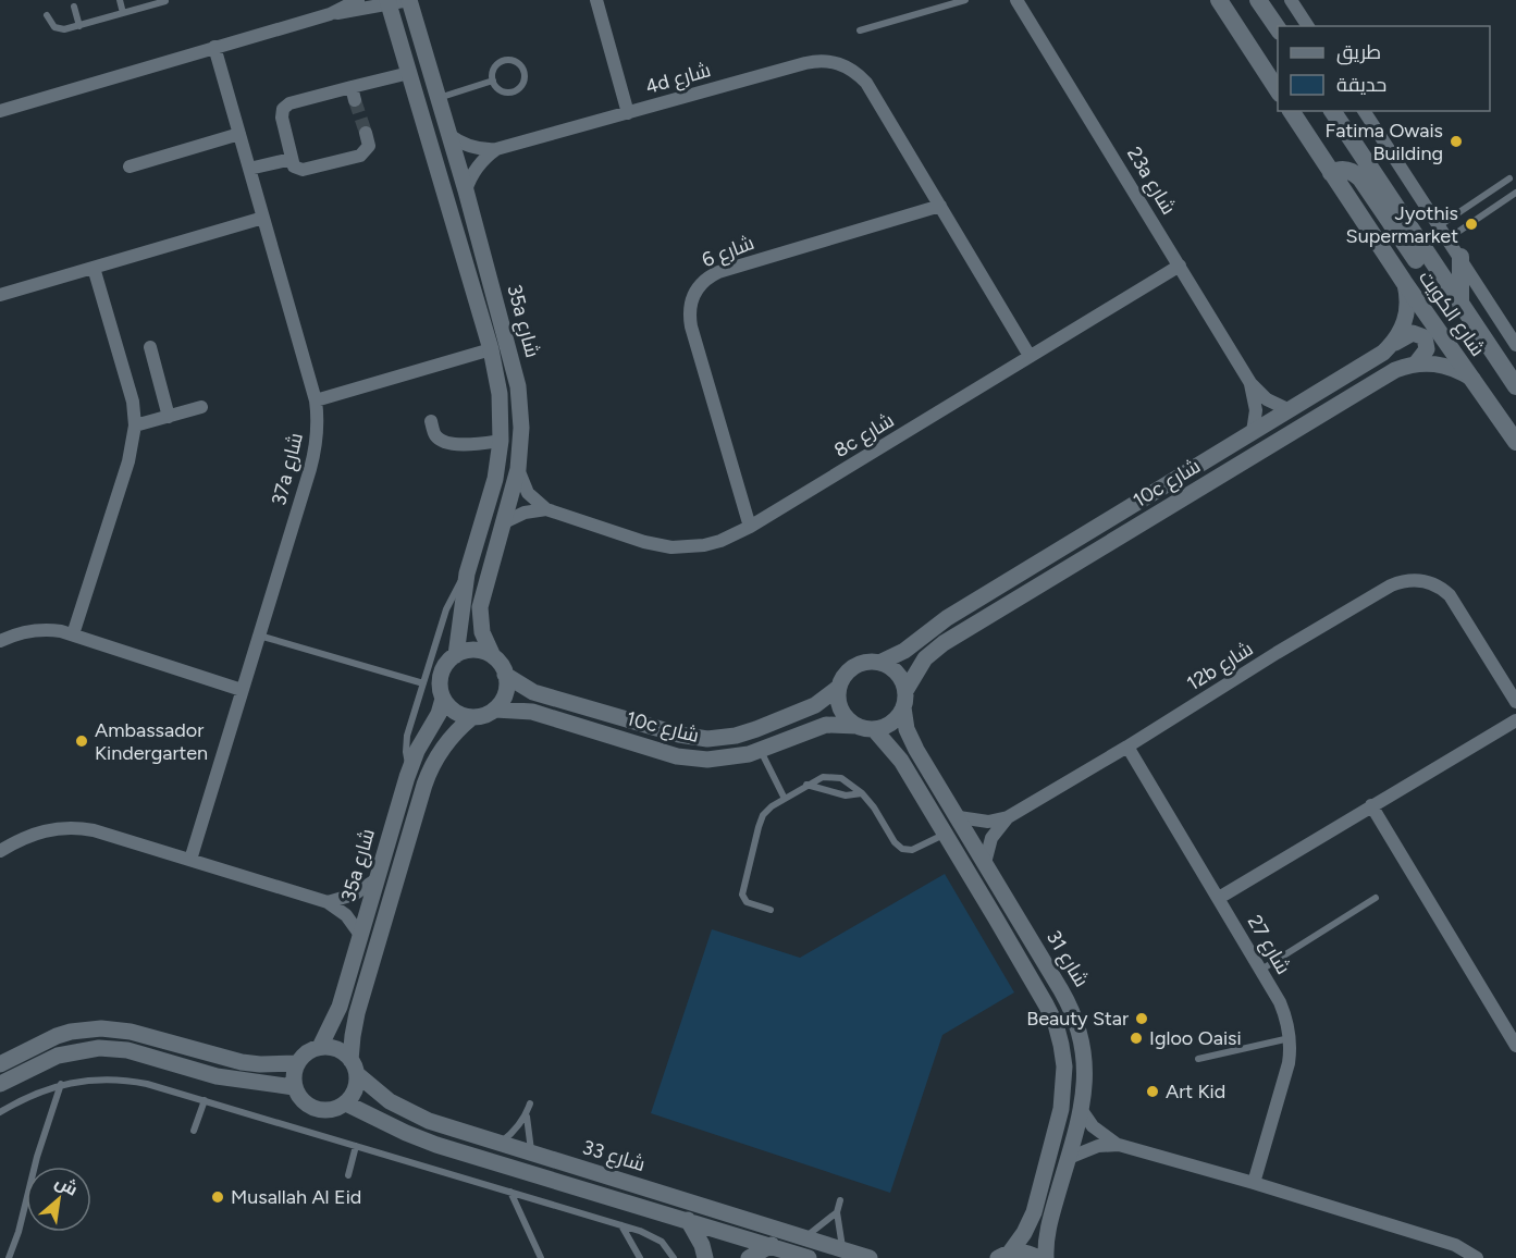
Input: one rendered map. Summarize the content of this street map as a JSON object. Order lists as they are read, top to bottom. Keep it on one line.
{"streets":{"main road":["شارع الكويت"],"street":["4d شارع","23a شارع","شارع 6","35a شارع","8c شارع","37a شارع","10c شارع","12b شارع","شارع 27","شارع 31","شارع 33"]},"crossings":[["4d شارع","شارع 6"],["4d شارع","35a شارع"],["23a شارع","8c شارع"],["23a شارع","10c شارع"],["شارع 6","8c شارع"],["شارع الكويت","10c شارع"],["35a شارع","8c شارع"],["35a شارع","10c شارع"],["35a شارع","شارع 33"],["10c شارع","شارع 31"],["12b شارع","شارع 27"],["12b شارع","شارع 31"]],"places":["Fatima Owais Building","Jyothis Supermarket","Ambassador Kindergarten","Beauty Star","Igloo Oaisi","Art Kid","Musallah Al Eid"],"legend":["طريق","حديقة"],"north":"top right"}
